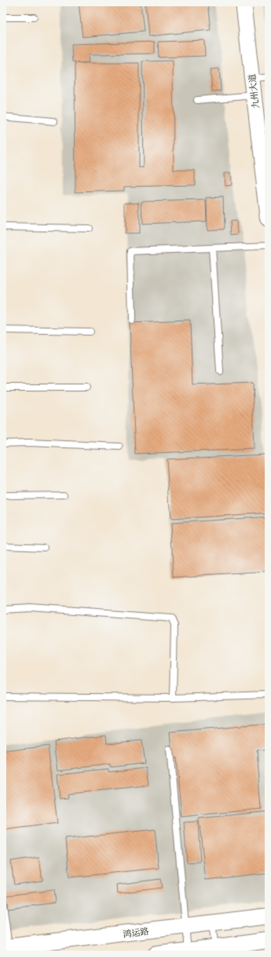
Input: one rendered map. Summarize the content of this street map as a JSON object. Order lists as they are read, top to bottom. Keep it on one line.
{"streets":{"street":["九州大道","鸿运路"]}}
